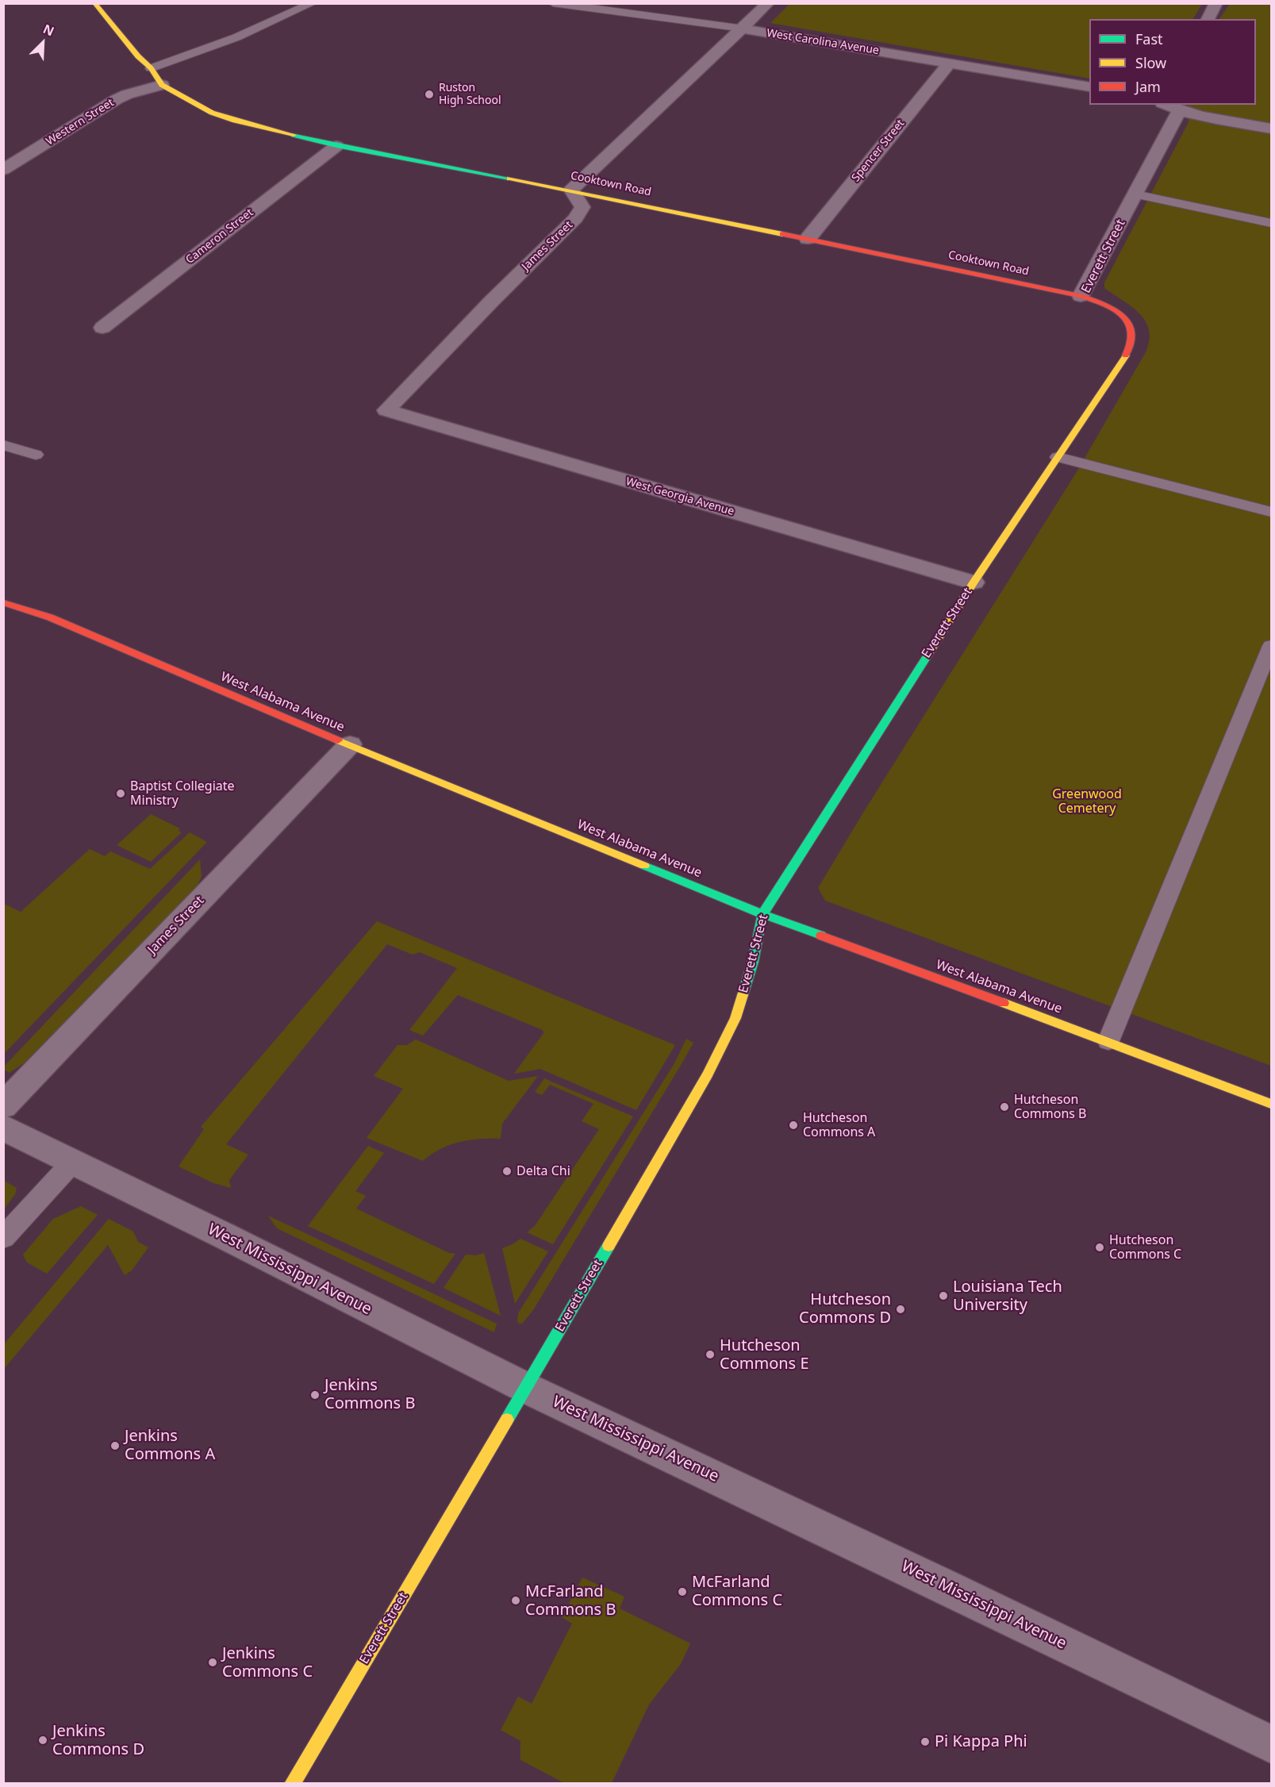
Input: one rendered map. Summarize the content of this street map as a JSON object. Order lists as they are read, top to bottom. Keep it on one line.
{"streets":{"street":["West Carolina Avenue","Western Street","Spencer Street","Cooktown Road","Cameron Street","James Street","Everett Street","West Georgia Avenue","West Alabama Avenue","West Mississippi Avenue"]},"crossings":[["West Carolina Avenue","Spencer Street"],["Western Street","Cooktown Road"],["Spencer Street","Cooktown Road"],["Cooktown Road","Cameron Street"],["Cooktown Road","James Street"],["Cooktown Road","Everett Street"],["James Street","West Georgia Avenue"],["James Street","West Alabama Avenue"],["Everett Street","West Georgia Avenue"],["Everett Street","West Alabama Avenue"],["Everett Street","West Mississippi Avenue"]],"parks":["Greenwood Cemetery"],"places":["Ruston High School","Baptist Collegiate Ministry","Hutcheson Commons B","Hutcheson Commons A","Delta Chi","Hutcheson Commons C","Louisiana Tech University","Hutcheson Commons D","Hutcheson Commons E","Jenkins Commons B","Jenkins Commons A","McFarland Commons C","McFarland Commons B","Jenkins Commons C","Jenkins Commons D","Pi Kappa Phi"],"legend":["Fast","Slow","Jam"],"north":"top right"}
